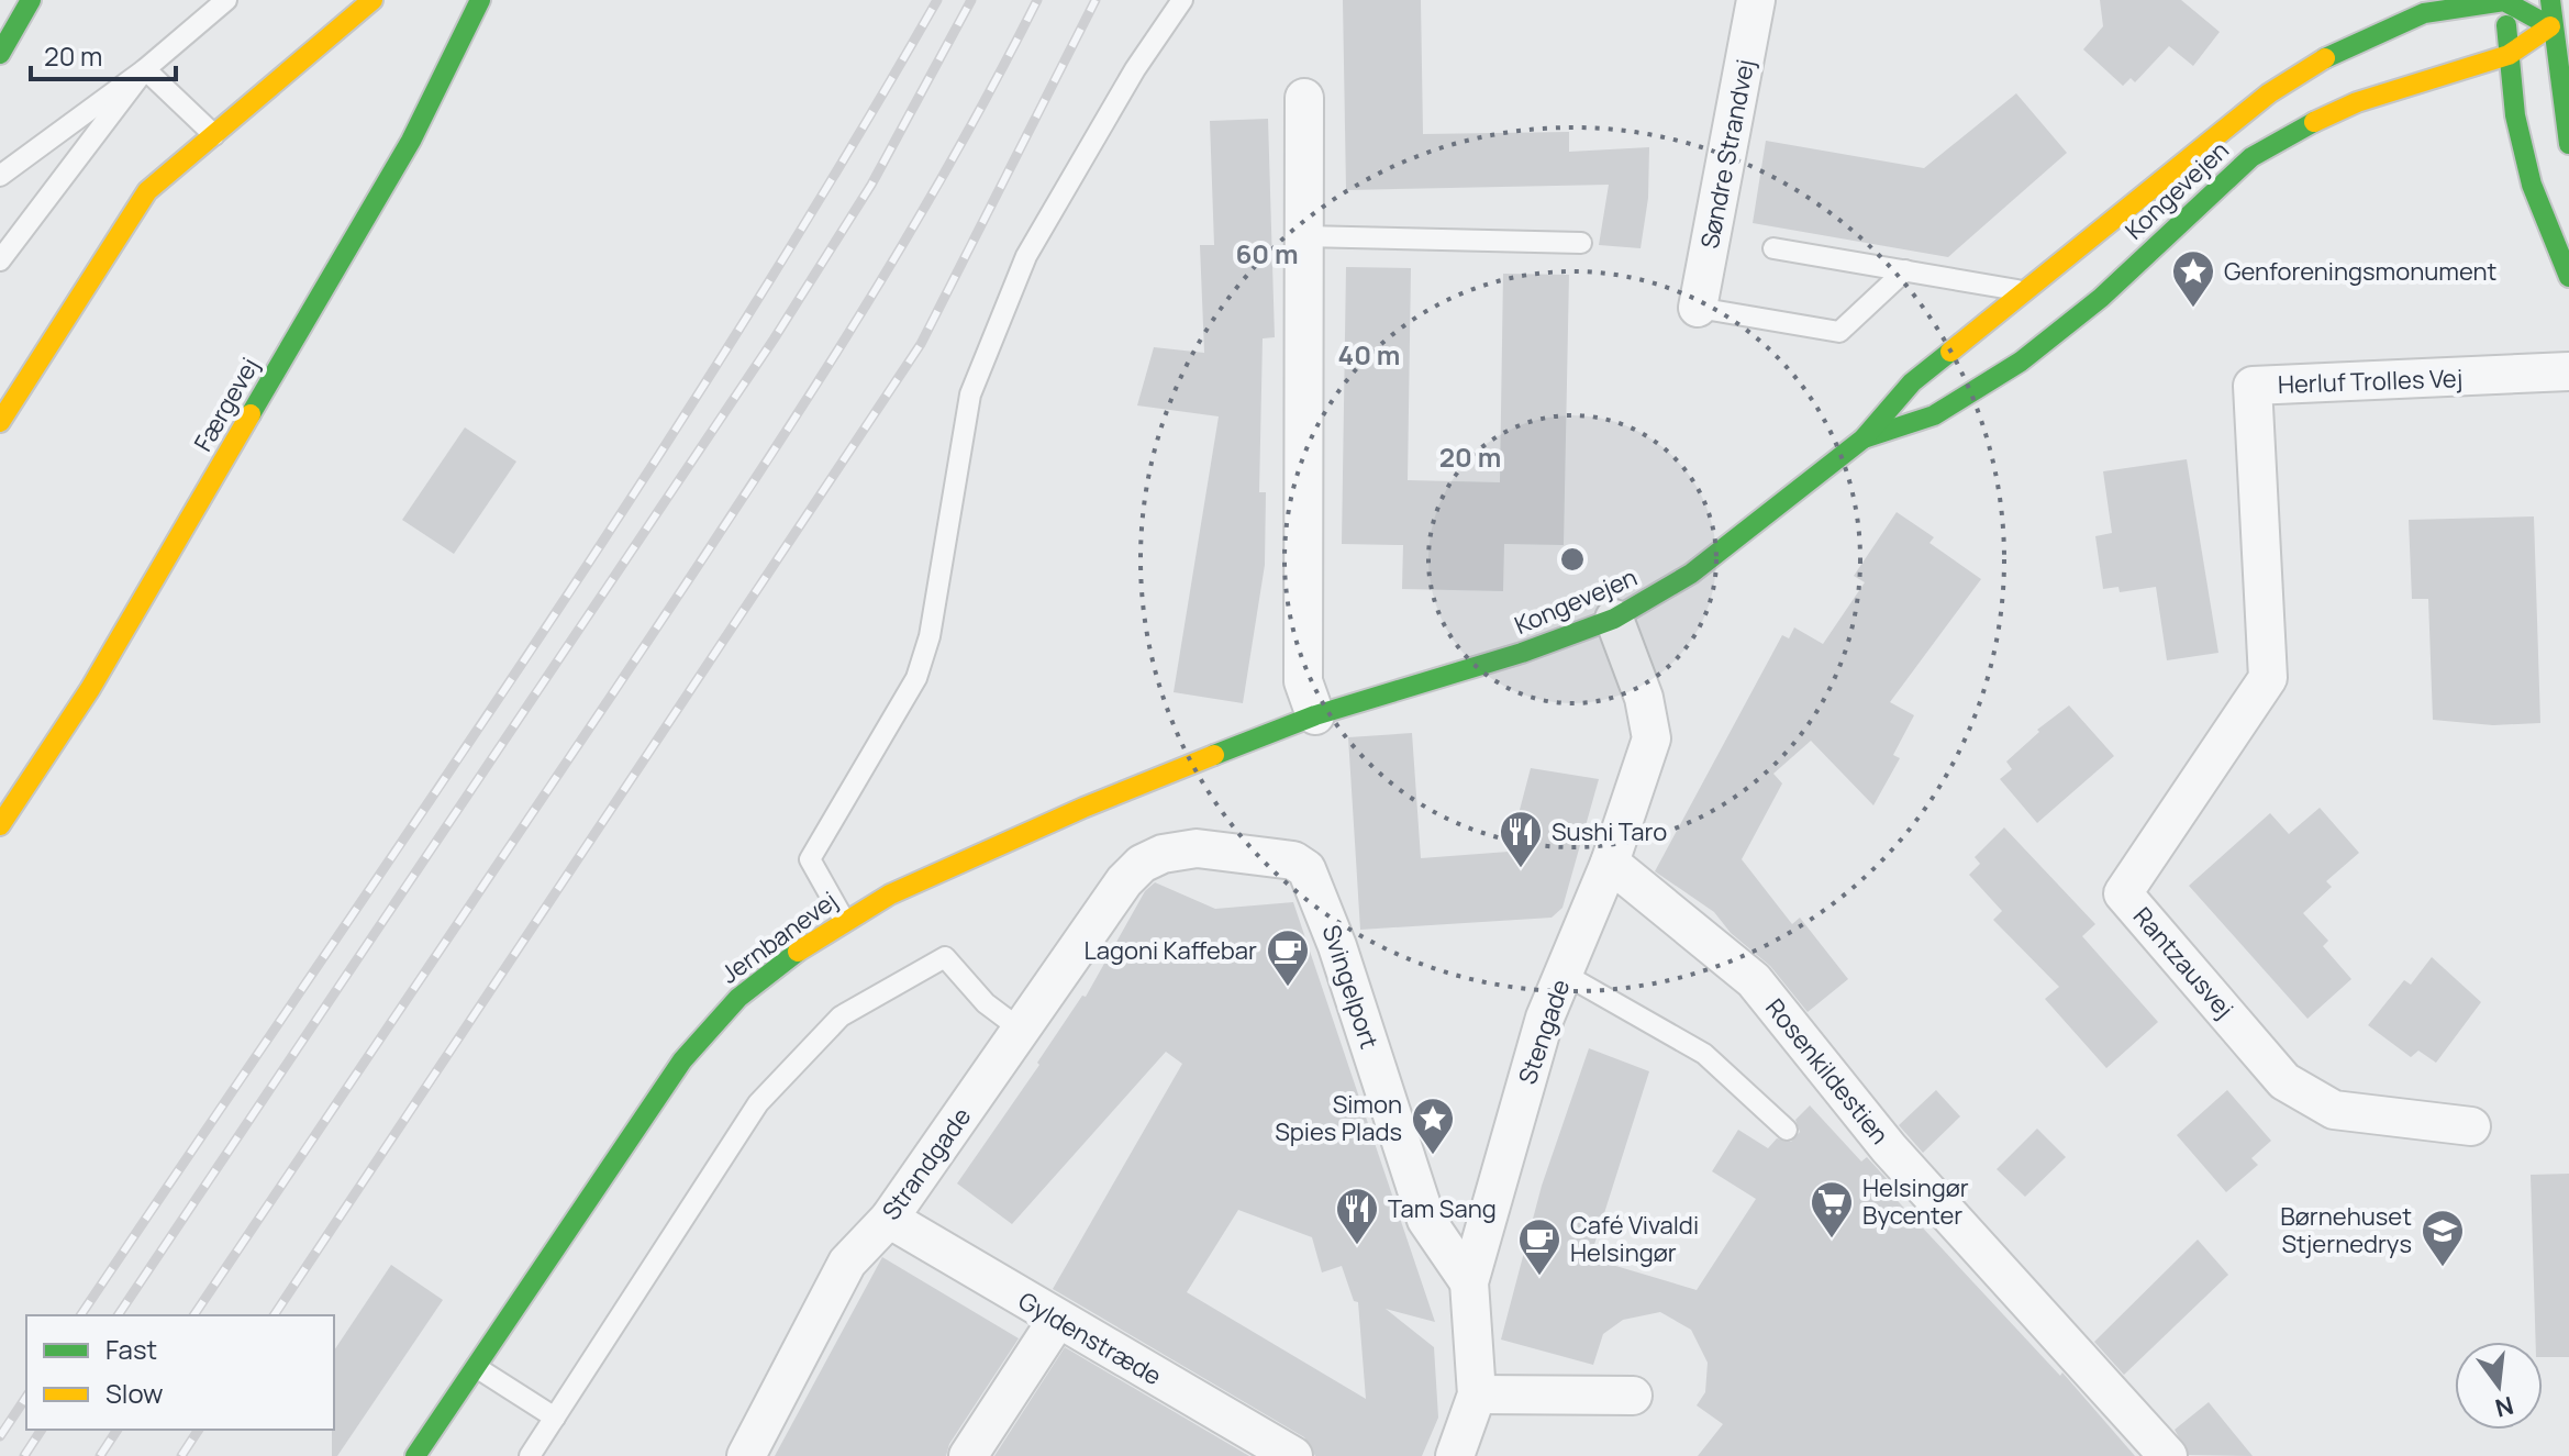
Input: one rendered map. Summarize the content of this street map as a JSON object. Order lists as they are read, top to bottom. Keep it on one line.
{"streets":{"main road":["Kongevejen","Færgevej","Jernbanevej"],"street":["Søndre Strandvej","Herluf Trolles Vej","Rantzausvej","Svingelport","Stengade","Rosenkildestien","Strandgade","Gyldenstræde"]},"crossings":[["Kongevejen","Jernbanevej"],["Kongevejen","Stengade"],["Herluf Trolles Vej","Rantzausvej"],["Svingelport","Stengade"],["Svingelport","Strandgade"],["Stengade","Rosenkildestien"],["Strandgade","Gyldenstræde"]],"places":{"place":["Genforeningsmonument","Simon Spies Plads"],"restaurant":["Sushi Taro","Tam Sang"],"cafe":["Lagoni Kaffebar","Café Vivaldi Helsingør"],"supermarket":["Helsingør Bycenter"],"school or university":["Børnehuset Stjernedrys"]},"legend":["Fast","Slow"],"scale_bar":"20 m","north":"bottom","rings":["60 m","40 m","20 m"]}
